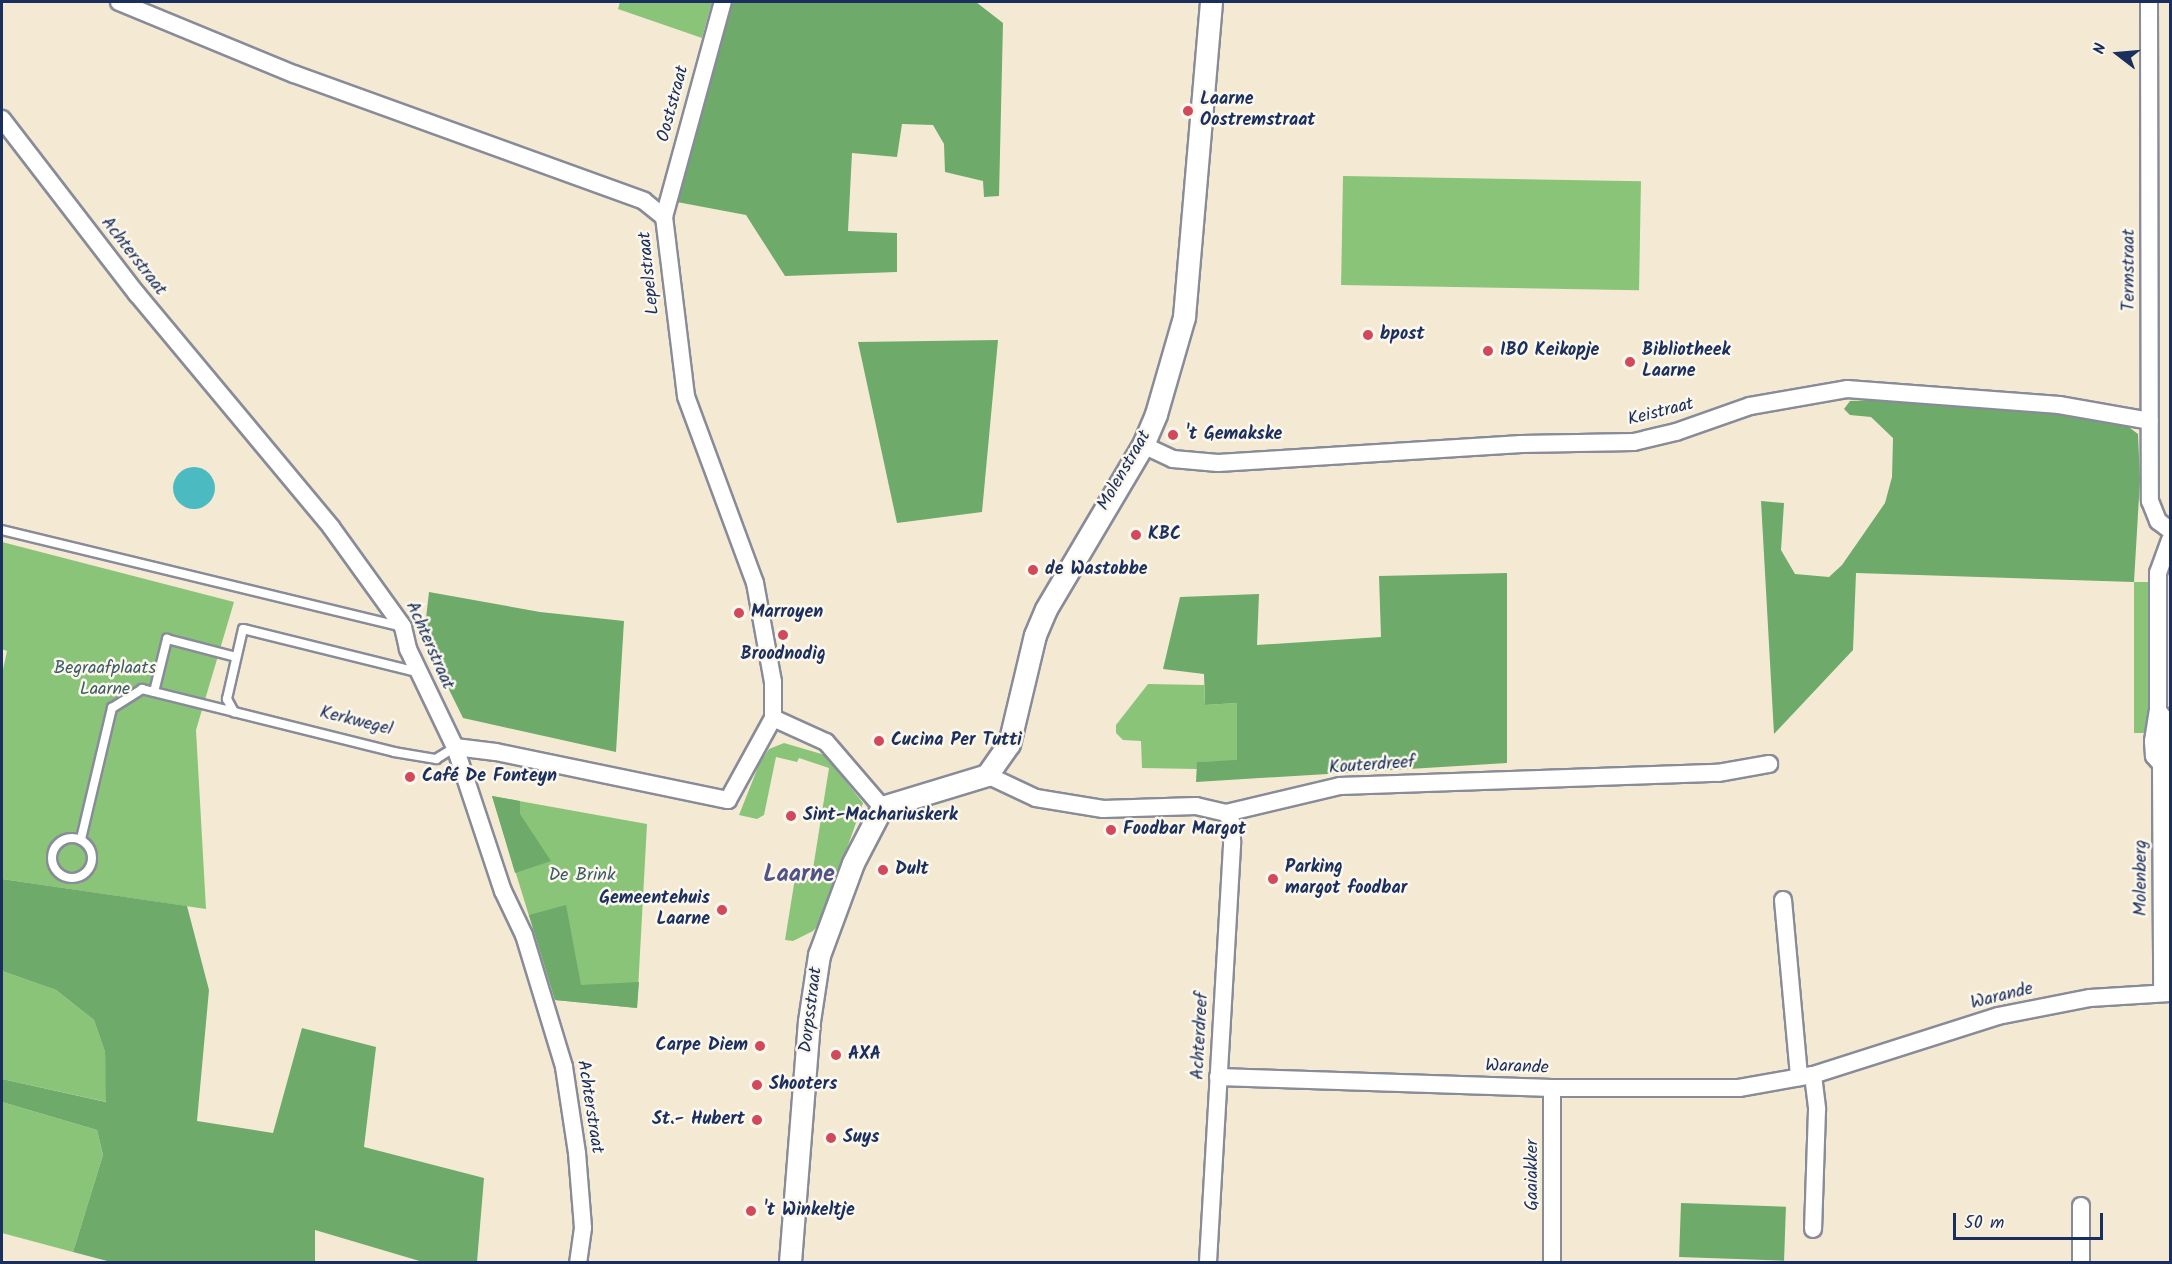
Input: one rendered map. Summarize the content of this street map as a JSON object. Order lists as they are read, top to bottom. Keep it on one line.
{"streets":{"street":["Ooststraat","Achterstraat","Termstraat","Lepelstraat","Keistraat","Molenstraat","Kerkwegel","Kouterdreef","Molenberg","Warande","Dorpsstraat","Achterdreef","Gaaiakker"]},"crossings":[["Ooststraat","Lepelstraat"],["Achterstraat","Kerkwegel"],["Termstraat","Keistraat"],["Lepelstraat","Kerkwegel"],["Keistraat","Molenstraat"],["Molenstraat","Kouterdreef"],["Kouterdreef","Achterdreef"],["Molenberg","Warande"],["Warande","Achterdreef"],["Warande","Gaaiakker"]],"districts":["Laarne"],"parks":["Begraafplaats Laarne","De Brink"],"places":["Laarne Oostremstraat","bpost","IBO Keikopje","Bibliotheek Laarne","'t Gemakske","KBC","de Wastobbe","Marroyen","Broodnodig","Cucina Per Tutti","Café De Fonteyn","Sint-Machariuskerk","Foodbar Margot","Dult","Parking margot foodbar","Gemeentehuis Laarne","Carpe Diem","AXA","Shooters","St.- Hubert","Suys","'t Winkeltje"],"scale_bar":"50 m","north":"left"}
